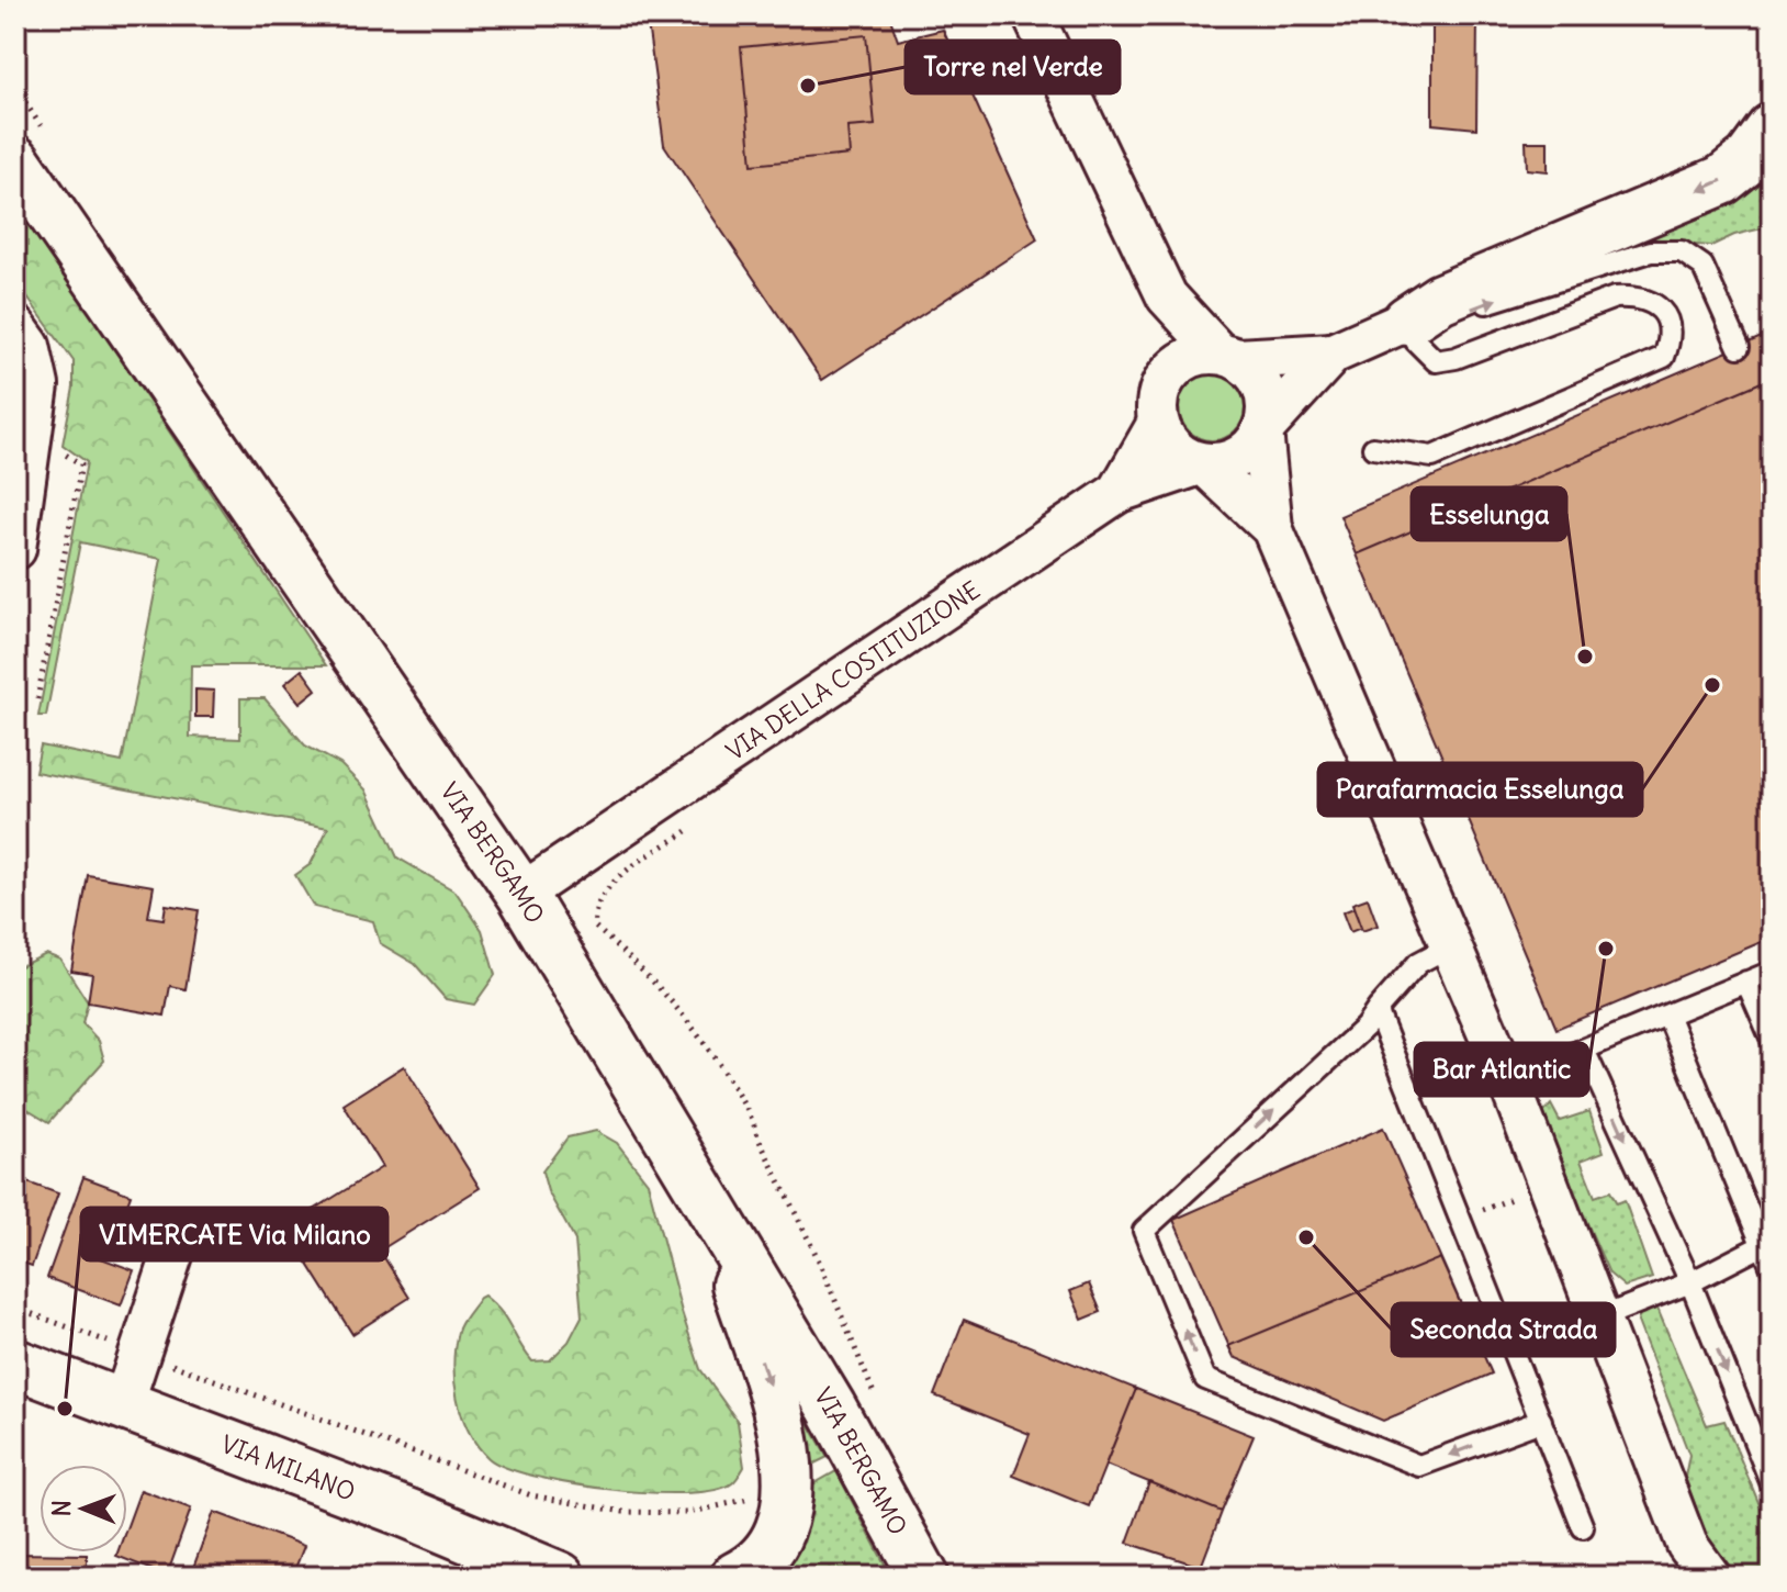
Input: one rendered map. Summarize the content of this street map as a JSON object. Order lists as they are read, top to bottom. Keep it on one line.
{"streets":{"street":["VIA DELLA COSTITUZIONE","VIA BERGAMO","VIA MILANO"]},"crossings":[["VIA DELLA COSTITUZIONE","VIA BERGAMO"]],"places":["Torre nel Verde","Esselunga","Parafarmacia Esselunga","Bar Atlantic","Seconda Strada","VIMERCATE Via Milano"],"north":"left"}
